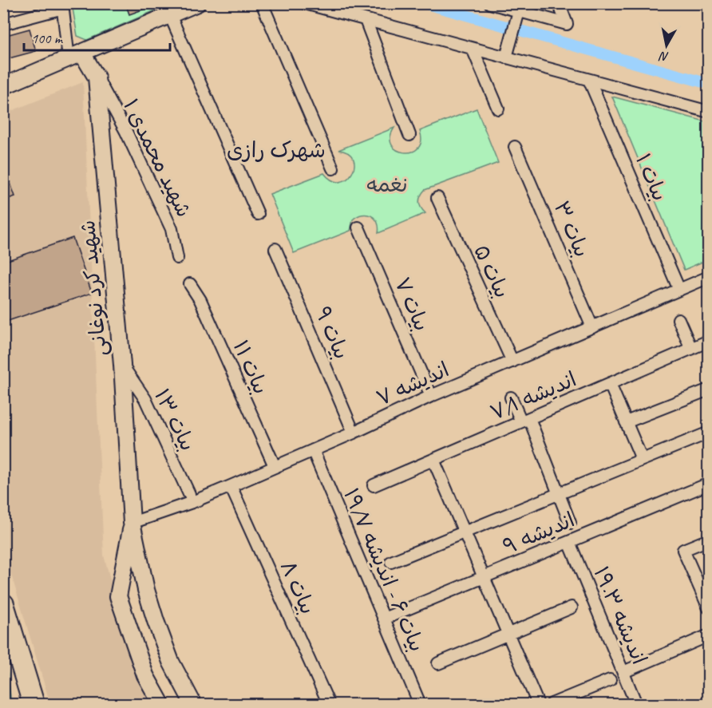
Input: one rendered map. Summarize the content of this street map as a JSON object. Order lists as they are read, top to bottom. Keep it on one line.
{"streets":{"street":["شهید محمدی ۱","بیات ۱","بیات ۳","بیات ۵","شهید کرد نوغانی","بیات ۷","بیات ۹","بیات ۱۱","اندیشه ۷","اندیشه ۷/۱","بیات ۱۳","اندیشه ۹","بیات ۶ - اندیشه ۱۹/۷","بیات ۸","اندیشه ۱۹.۳"]},"crossings":[["شهید محمدی ۱","شهید کرد نوغانی"],["بیات ۱","اندیشه ۷"],["بیات ۳","اندیشه ۷"],["بیات ۵","اندیشه ۷"],["شهید کرد نوغانی","اندیشه ۷"],["شهید کرد نوغانی","بیات ۱۳"],["بیات ۷","اندیشه ۷"],["بیات ۹","اندیشه ۷"],["بیات ۱۱","اندیشه ۷"],["اندیشه ۷","بیات ۶ - اندیشه ۱۹/۷"],["اندیشه ۷","بیات ۸"],["اندیشه ۹","بیات ۶ - اندیشه ۱۹/۷"],["اندیشه ۹","اندیشه ۱۹.۳"]],"districts":["شهرک رازی"],"parks":["نغمه"],"scale_bar":"100 m","north":"bottom"}
